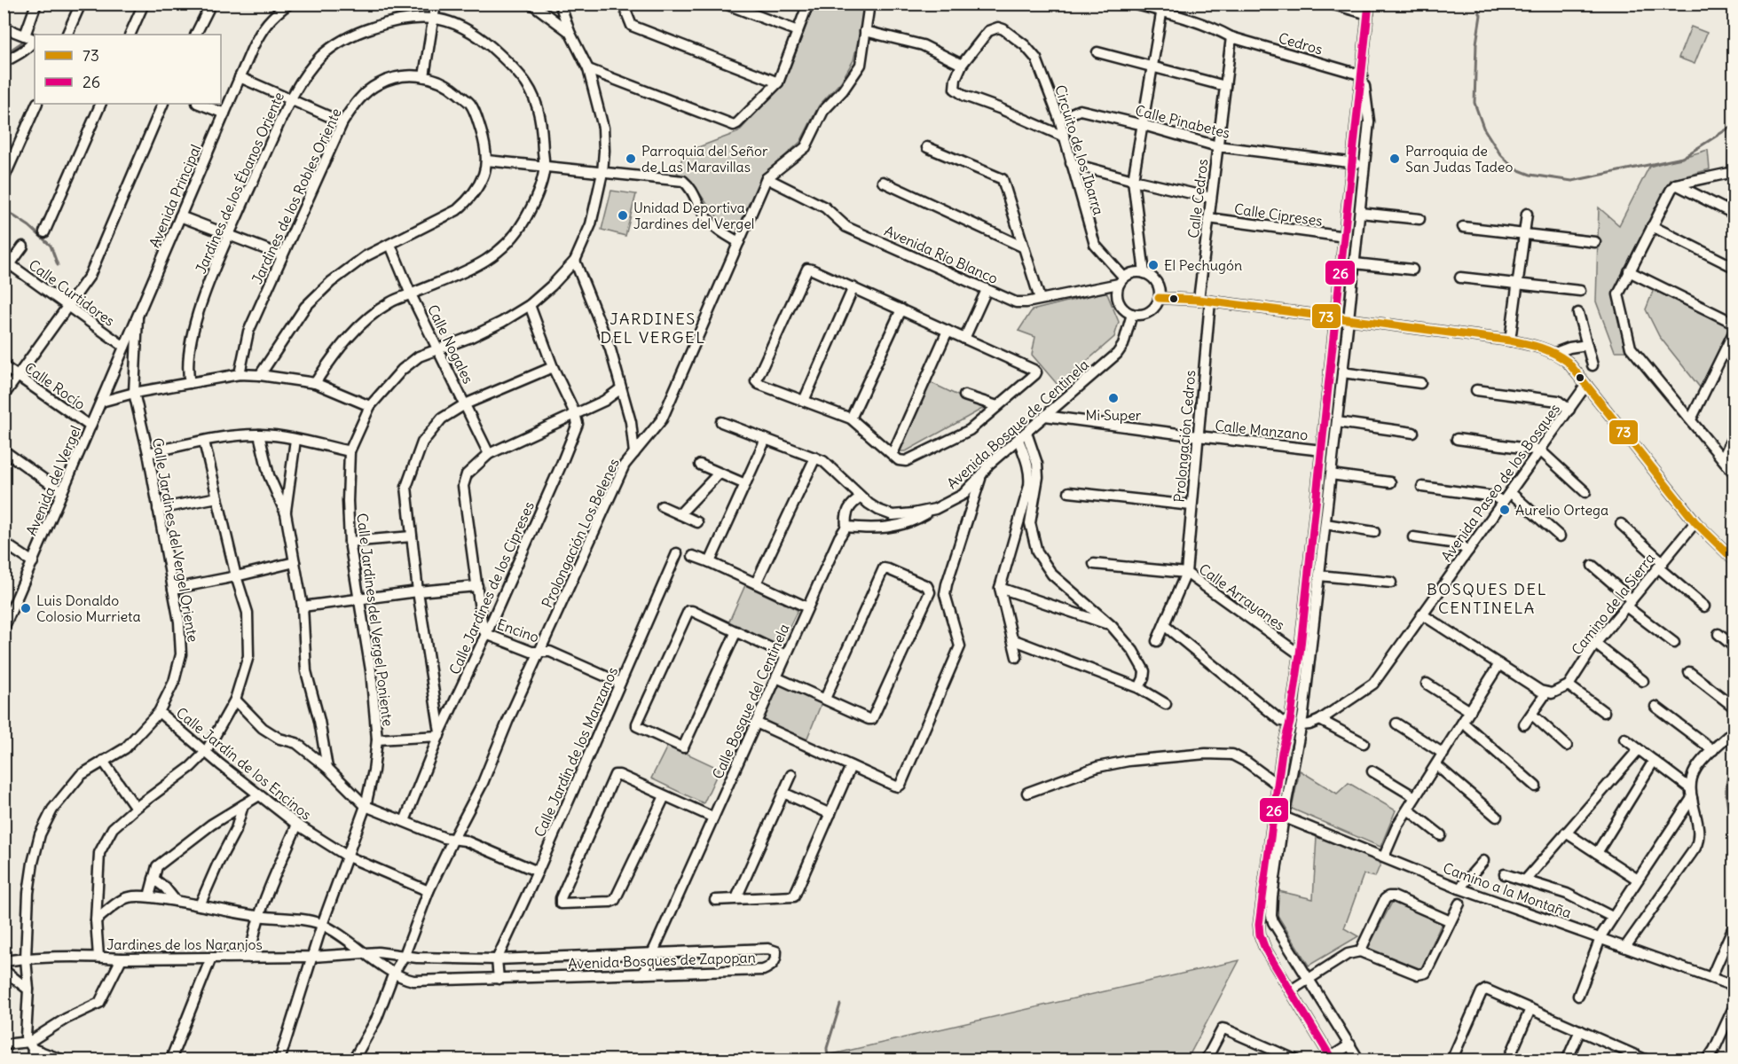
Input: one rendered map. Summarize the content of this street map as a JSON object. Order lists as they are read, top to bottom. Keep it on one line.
{"streets":{"street":["Cedros","Calle Pinabetes","Circuito de los Ibarra","Jardines de los Ébanos Oriente","Avenida Principal","Jardines de los Robles Oriente","Calle Cedros","Calle Cipreses","Avenida Río Blanco","Calle Curtidores","Calle Nogales","Calle Rocío","Avenida Bosque de Centinela","Calle Manzano","Prolongación Cedros","Avenida del Vergel","Avenida Paseo de los Bosques","Prolongación Los Belenes","Calle Jardines del Vergel Oriente","Calle Jardines de los Cipreses","Calle Arrayanes","Camino de la Sierra","Calle Jardines del Vergel Poniente","Encino","Calle Bosque del Centinela","Calle Jardín de los Manzanos","Calle Jardín de los Encinos","Camino a la Montaña","Jardines de los Naranjos","Avenida Bosques de Zapopan"]},"crossings":[["Cedros","Calle Cedros"],["Calle Pinabetes","Circuito de los Ibarra"],["Calle Pinabetes","Calle Cedros"],["Circuito de los Ibarra","Avenida Río Blanco"],["Circuito de los Ibarra","Avenida Bosque de Centinela"],["Avenida Principal","Calle Curtidores"],["Avenida Principal","Avenida del Vergel"],["Avenida Principal","Calle Jardines del Vergel Oriente"],["Calle Cedros","Calle Cipreses"],["Avenida Río Blanco","Avenida Bosque de Centinela"],["Avenida Río Blanco","Prolongación Los Belenes"],["Calle Nogales","Calle Jardines del Vergel Poniente"],["Calle Rocío","Avenida del Vergel"],["Avenida Bosque de Centinela","Calle Manzano"],["Calle Manzano","Prolongación Cedros"],["Prolongación Cedros","Calle Arrayanes"],["Prolongación Los Belenes","Encino"],["Prolongación Los Belenes","Calle Jardín de los Encinos"],["Prolongación Los Belenes","Jardines de los Naranjos"],["Prolongación Los Belenes","Avenida Bosques de Zapopan"],["Calle Jardines del Vergel Oriente","Calle Jardín de los Encinos"],["Calle Jardines del Vergel Oriente","Jardines de los Naranjos"],["Calle Jardines de los Cipreses","Encino"],["Encino","Calle Jardín de los Manzanos"],["Calle Bosque del Centinela","Avenida Bosques de Zapopan"],["Calle Jardín de los Manzanos","Avenida Bosques de Zapopan"],["Jardines de los Naranjos","Avenida Bosques de Zapopan"]],"districts":["JARDINES DEL VERGEL","BOSQUES DEL CENTINELA"],"places":["Parroquia del Señor de Las Maravillas","Parroquia de San Judas Tadeo","Unidad Deportiva Jardines del Vergel","El Pechugón","Mi Super","Aurelio Ortega","Luis Donaldo Colosio Murrieta"],"lines":["transit line 26","transit line 73"],"legend":["73","26"]}
